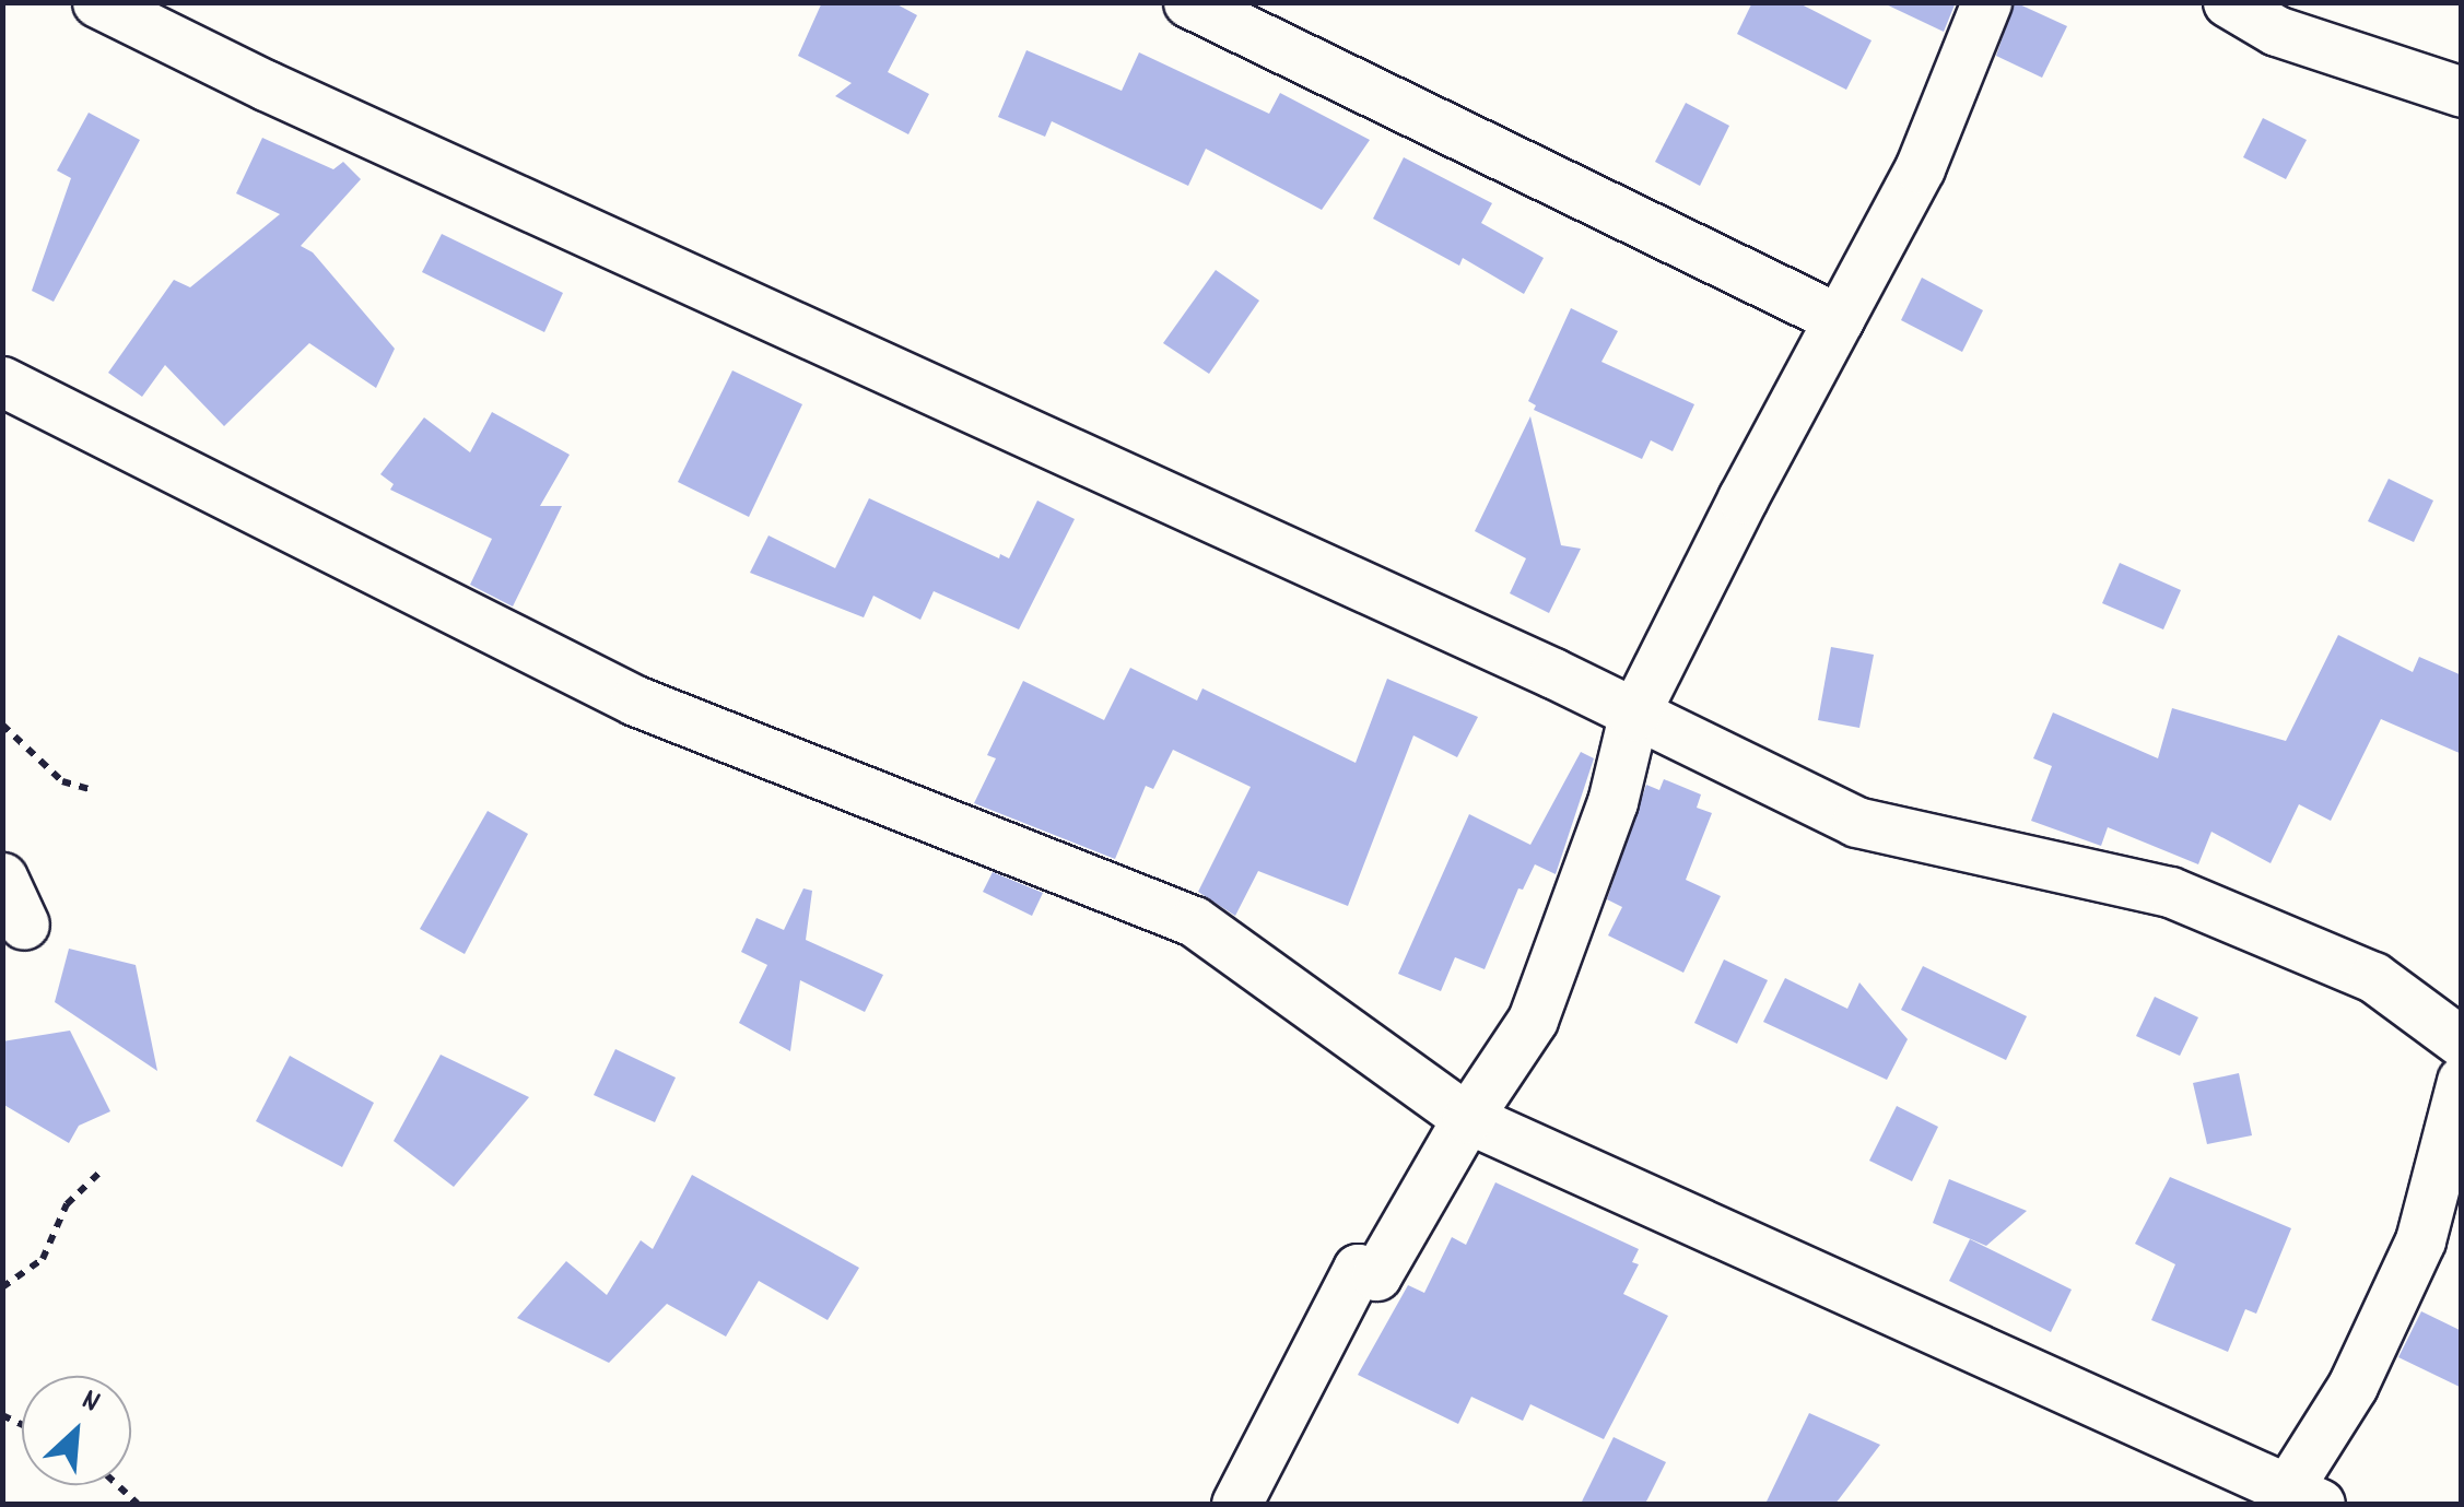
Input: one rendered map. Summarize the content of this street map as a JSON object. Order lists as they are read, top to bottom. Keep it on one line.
{"north":"top right"}
